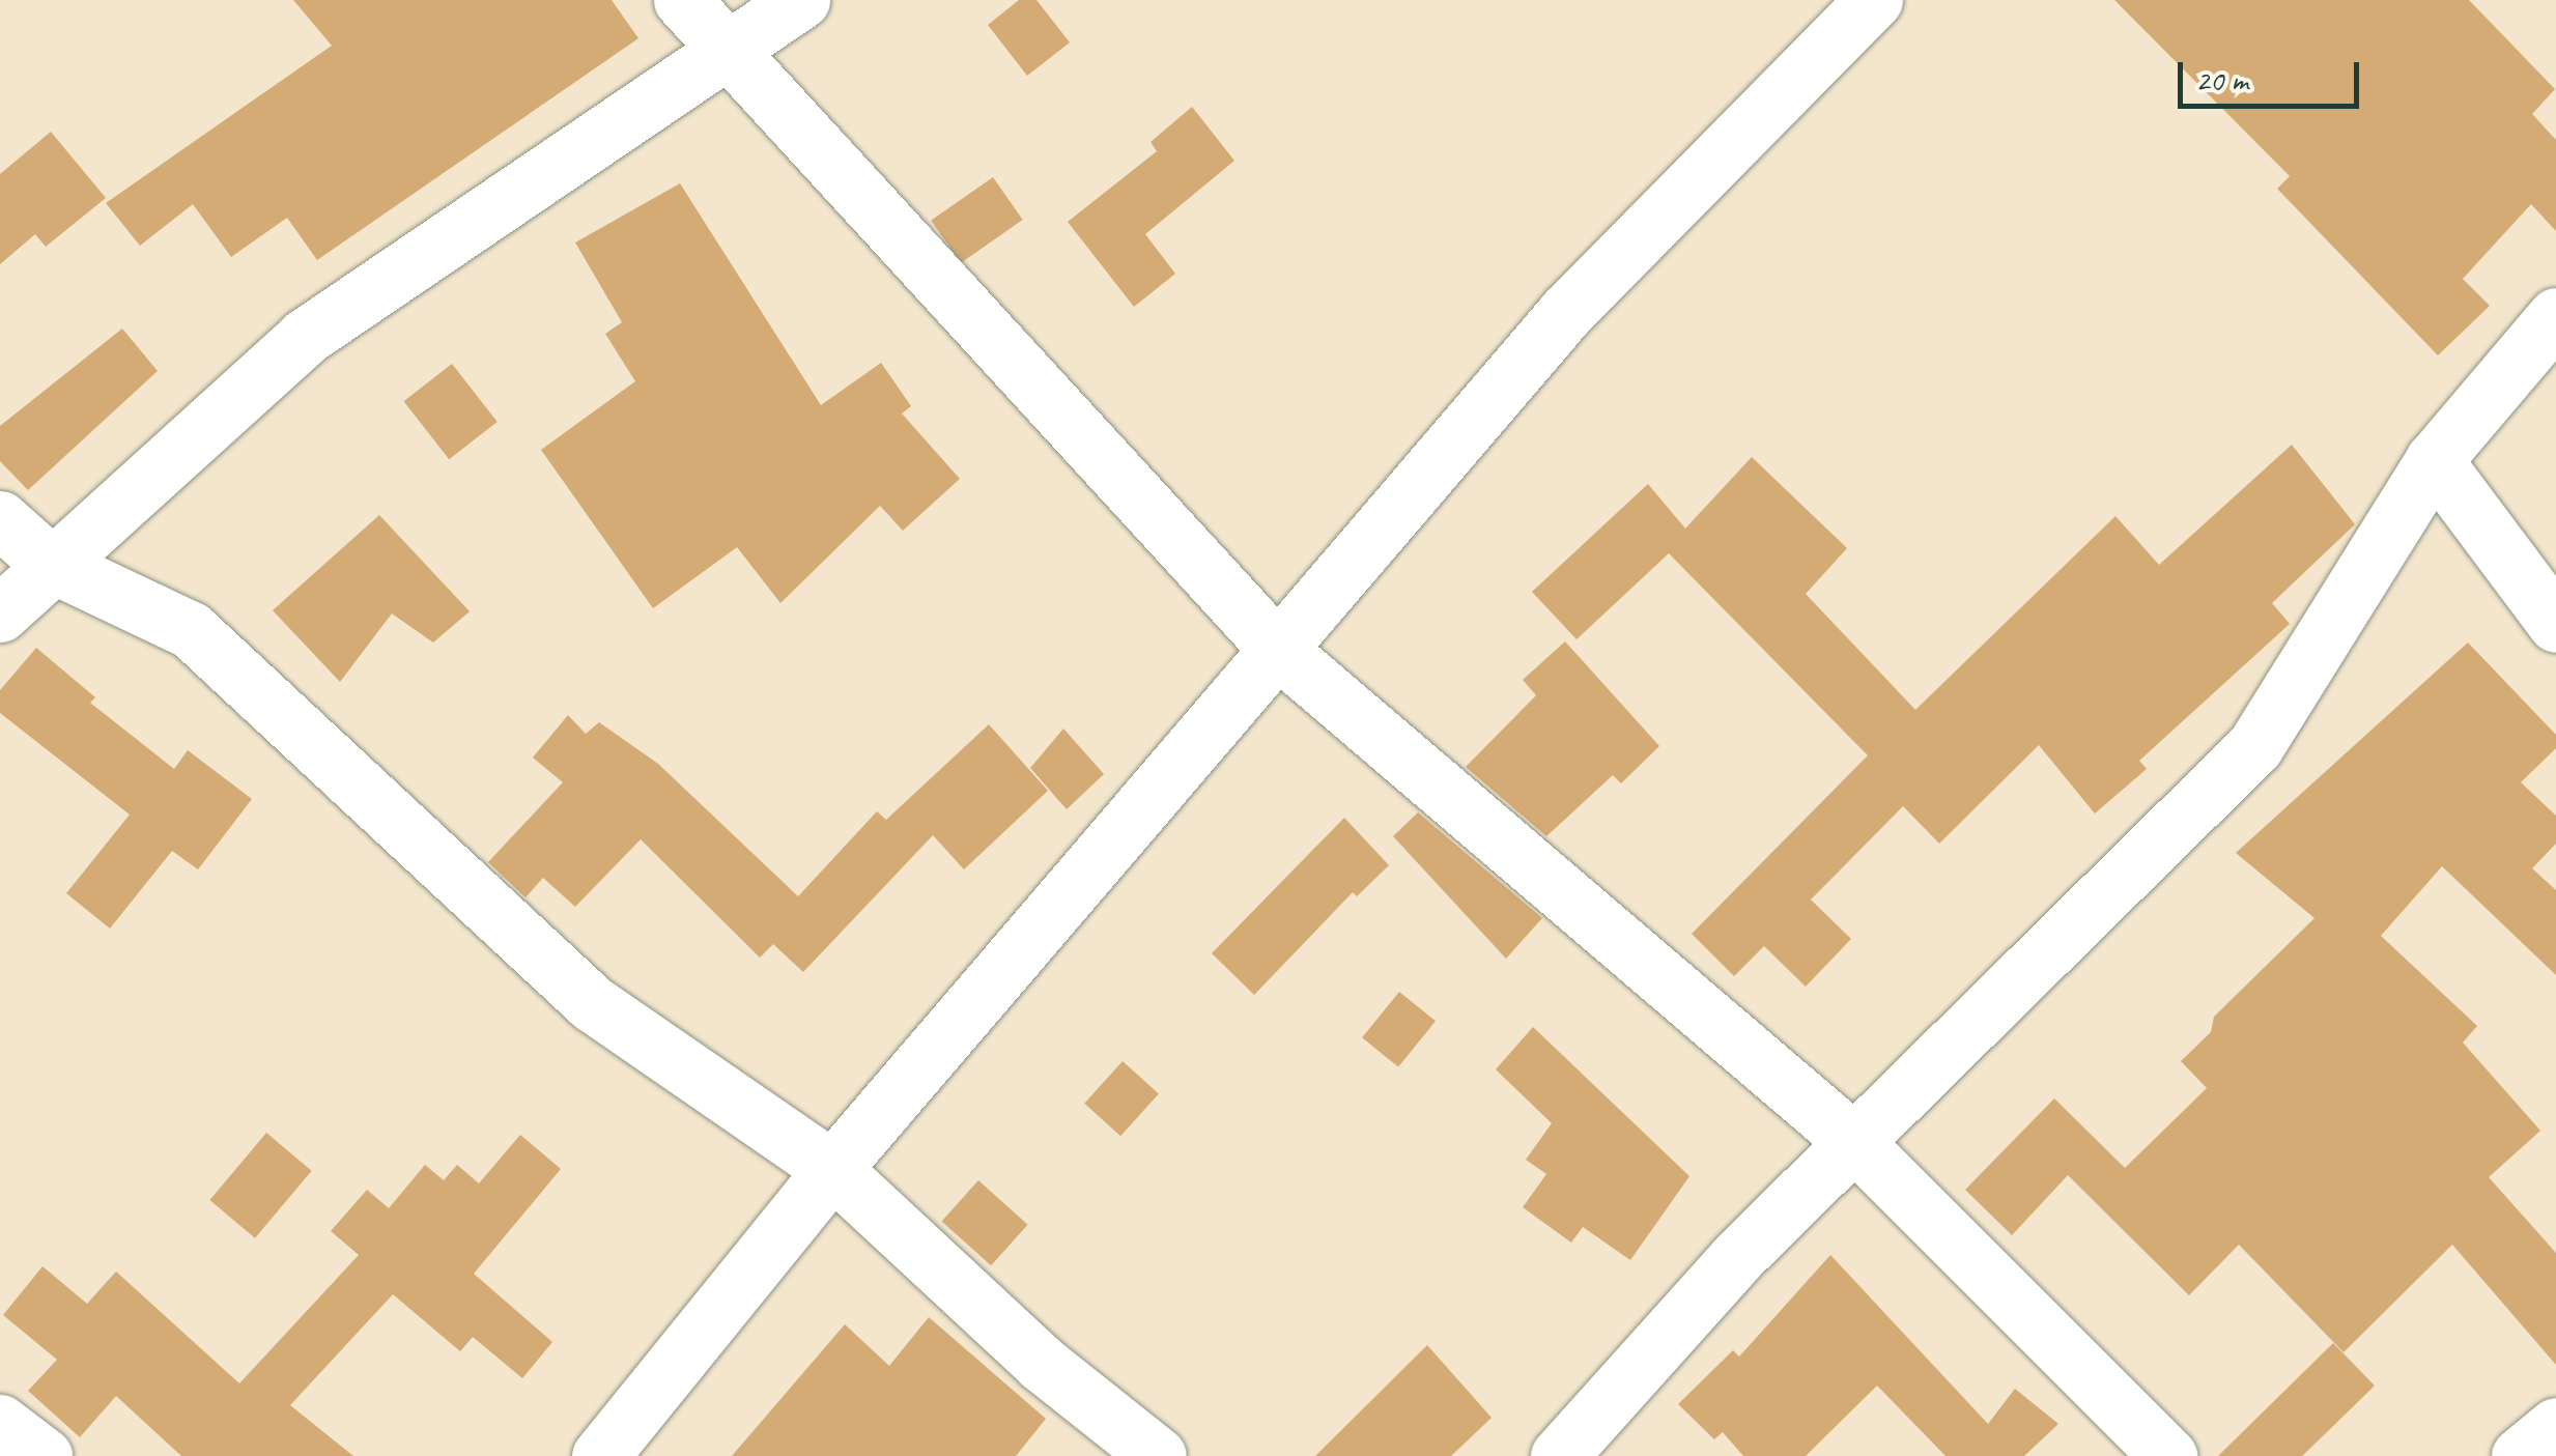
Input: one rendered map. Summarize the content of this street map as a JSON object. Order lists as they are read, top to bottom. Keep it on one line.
{"scale_bar":"20 m"}
